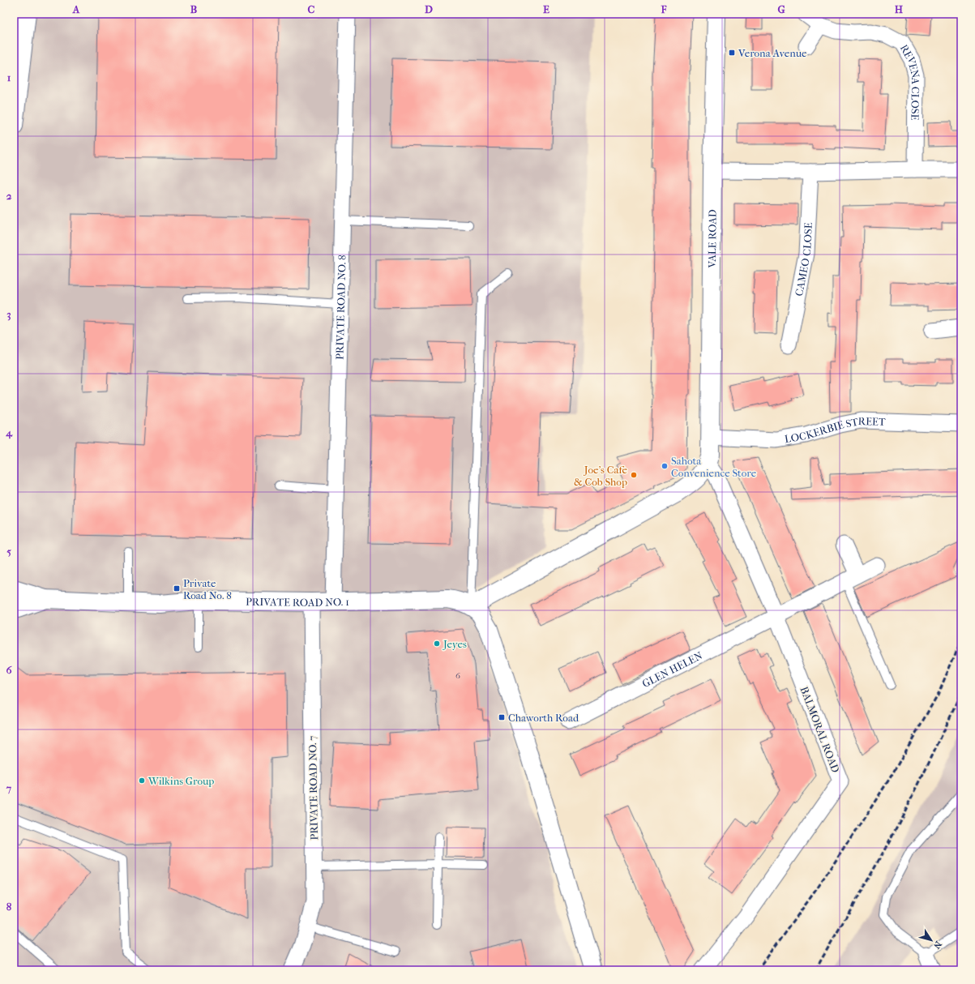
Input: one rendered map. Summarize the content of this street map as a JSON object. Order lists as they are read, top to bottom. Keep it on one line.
{"streets":{"street":["REVENA CLOSE","VALE ROAD","CAMEO CLOSE","PRIVATE ROAD NO. 8","LOCKERBIE STREET","PRIVATE ROAD NO. 1","GLEN HELEN","BALMORAL ROAD","PRIVATE ROAD NO. 7"]},"crossings":[["VALE ROAD","LOCKERBIE STREET"],["VALE ROAD","BALMORAL ROAD"],["PRIVATE ROAD NO. 8","PRIVATE ROAD NO. 1"],["PRIVATE ROAD NO. 1","PRIVATE ROAD NO. 7"],["GLEN HELEN","BALMORAL ROAD"]],"places":{"transit":["Verona Avenue","Private Road No. 8","Chaworth Road"],"other":["Sahota Convenience Store","Joe's Cafe & Cob Shop","Jeyes","Wilkins Group"]},"house_numbers":["6"],"north":"bottom right","grid":{"columns":["A","B","C","D","E","F","G","H"],"rows":["1","2","3","4","5","6","7","8"]}}
